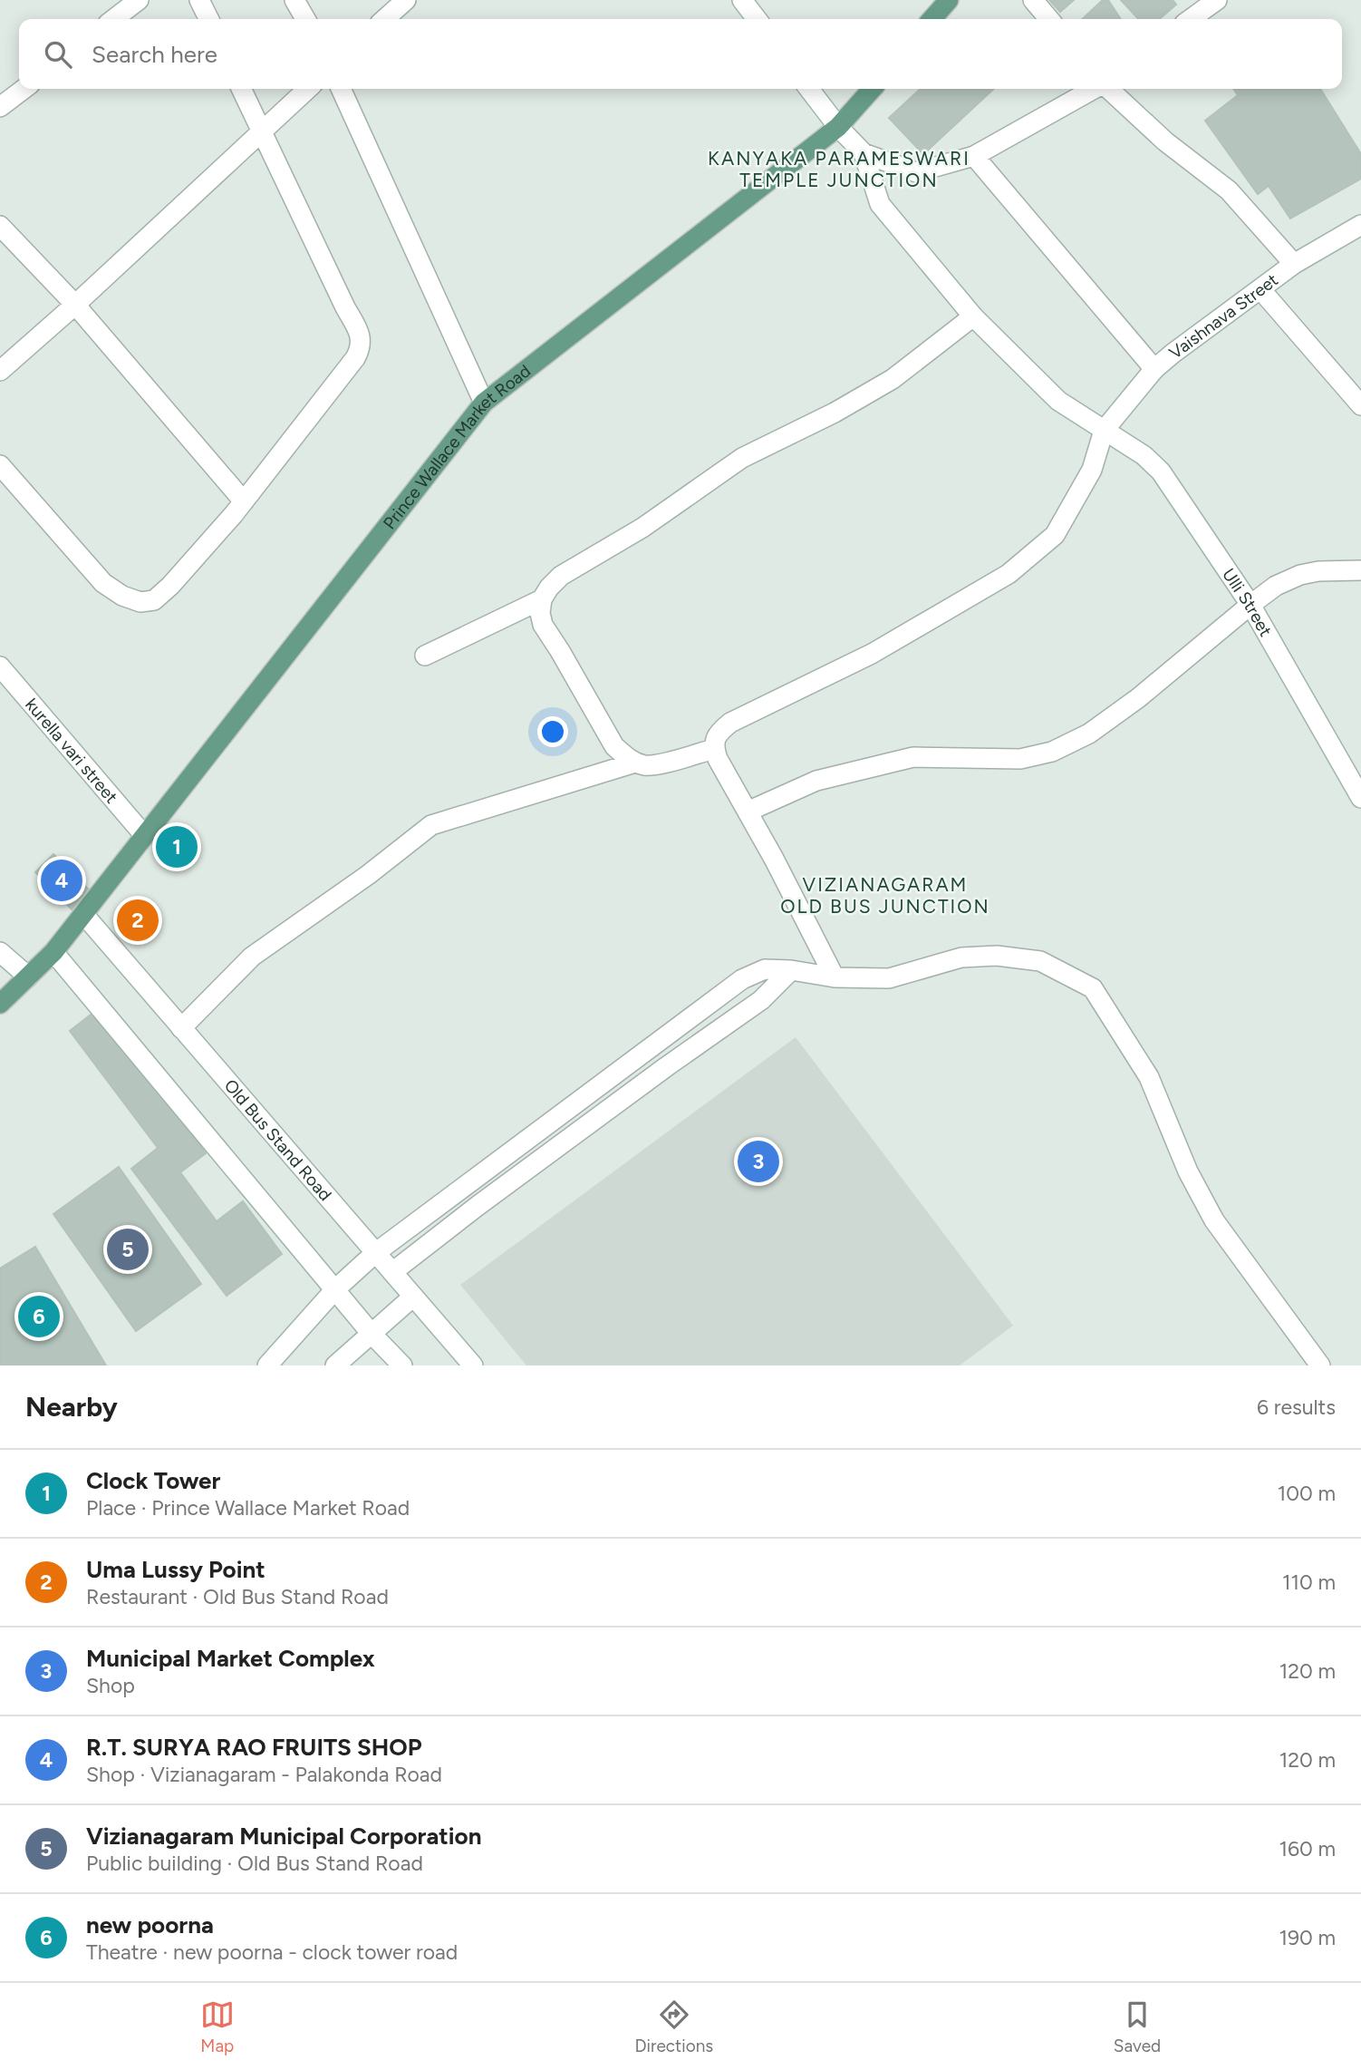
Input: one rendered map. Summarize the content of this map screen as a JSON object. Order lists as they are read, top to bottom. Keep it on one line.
{"streets":{"main road":["Prince Wallace Market Road"],"street":["Vaishnava Street","Ulli Street","kurella vari street","Old Bus Stand Road"]},"crossings":[["Vaishnava Street","Ulli Street"],["Prince Wallace Market Road","kurella vari street"],["Prince Wallace Market Road","Old Bus Stand Road"]],"districts":["KANYAKA PARAMESWARI TEMPLE JUNCTION","VIZIANAGARAM OLD BUS JUNCTION"],"page":{"search":"Search here","pins":["1","4","2","3","5","6"],"heading":["Nearby","6 results"],"list":[{"mark":"1","name":"Clock Tower","note":"Place · Prince Wallace Market Road","value":"100 m"},{"mark":"2","name":"Uma Lussy Point","note":"Restaurant · Old Bus Stand Road","value":"110 m"},{"mark":"3","name":"Municipal Market Complex","note":"Shop","value":"120 m"},{"mark":"4","name":"R.T. SURYA RAO FRUITS SHOP","note":"Shop · Vizianagaram - Palakonda Road","value":"120 m"},{"mark":"5","name":"Vizianagaram Municipal Corporation","note":"Public building · Old Bus Stand Road","value":"160 m"},{"mark":"6","name":"new poorna","note":"Theatre · new poorna - clock tower road","value":"190 m"}],"nav":["Map","Directions","Saved"]}}
